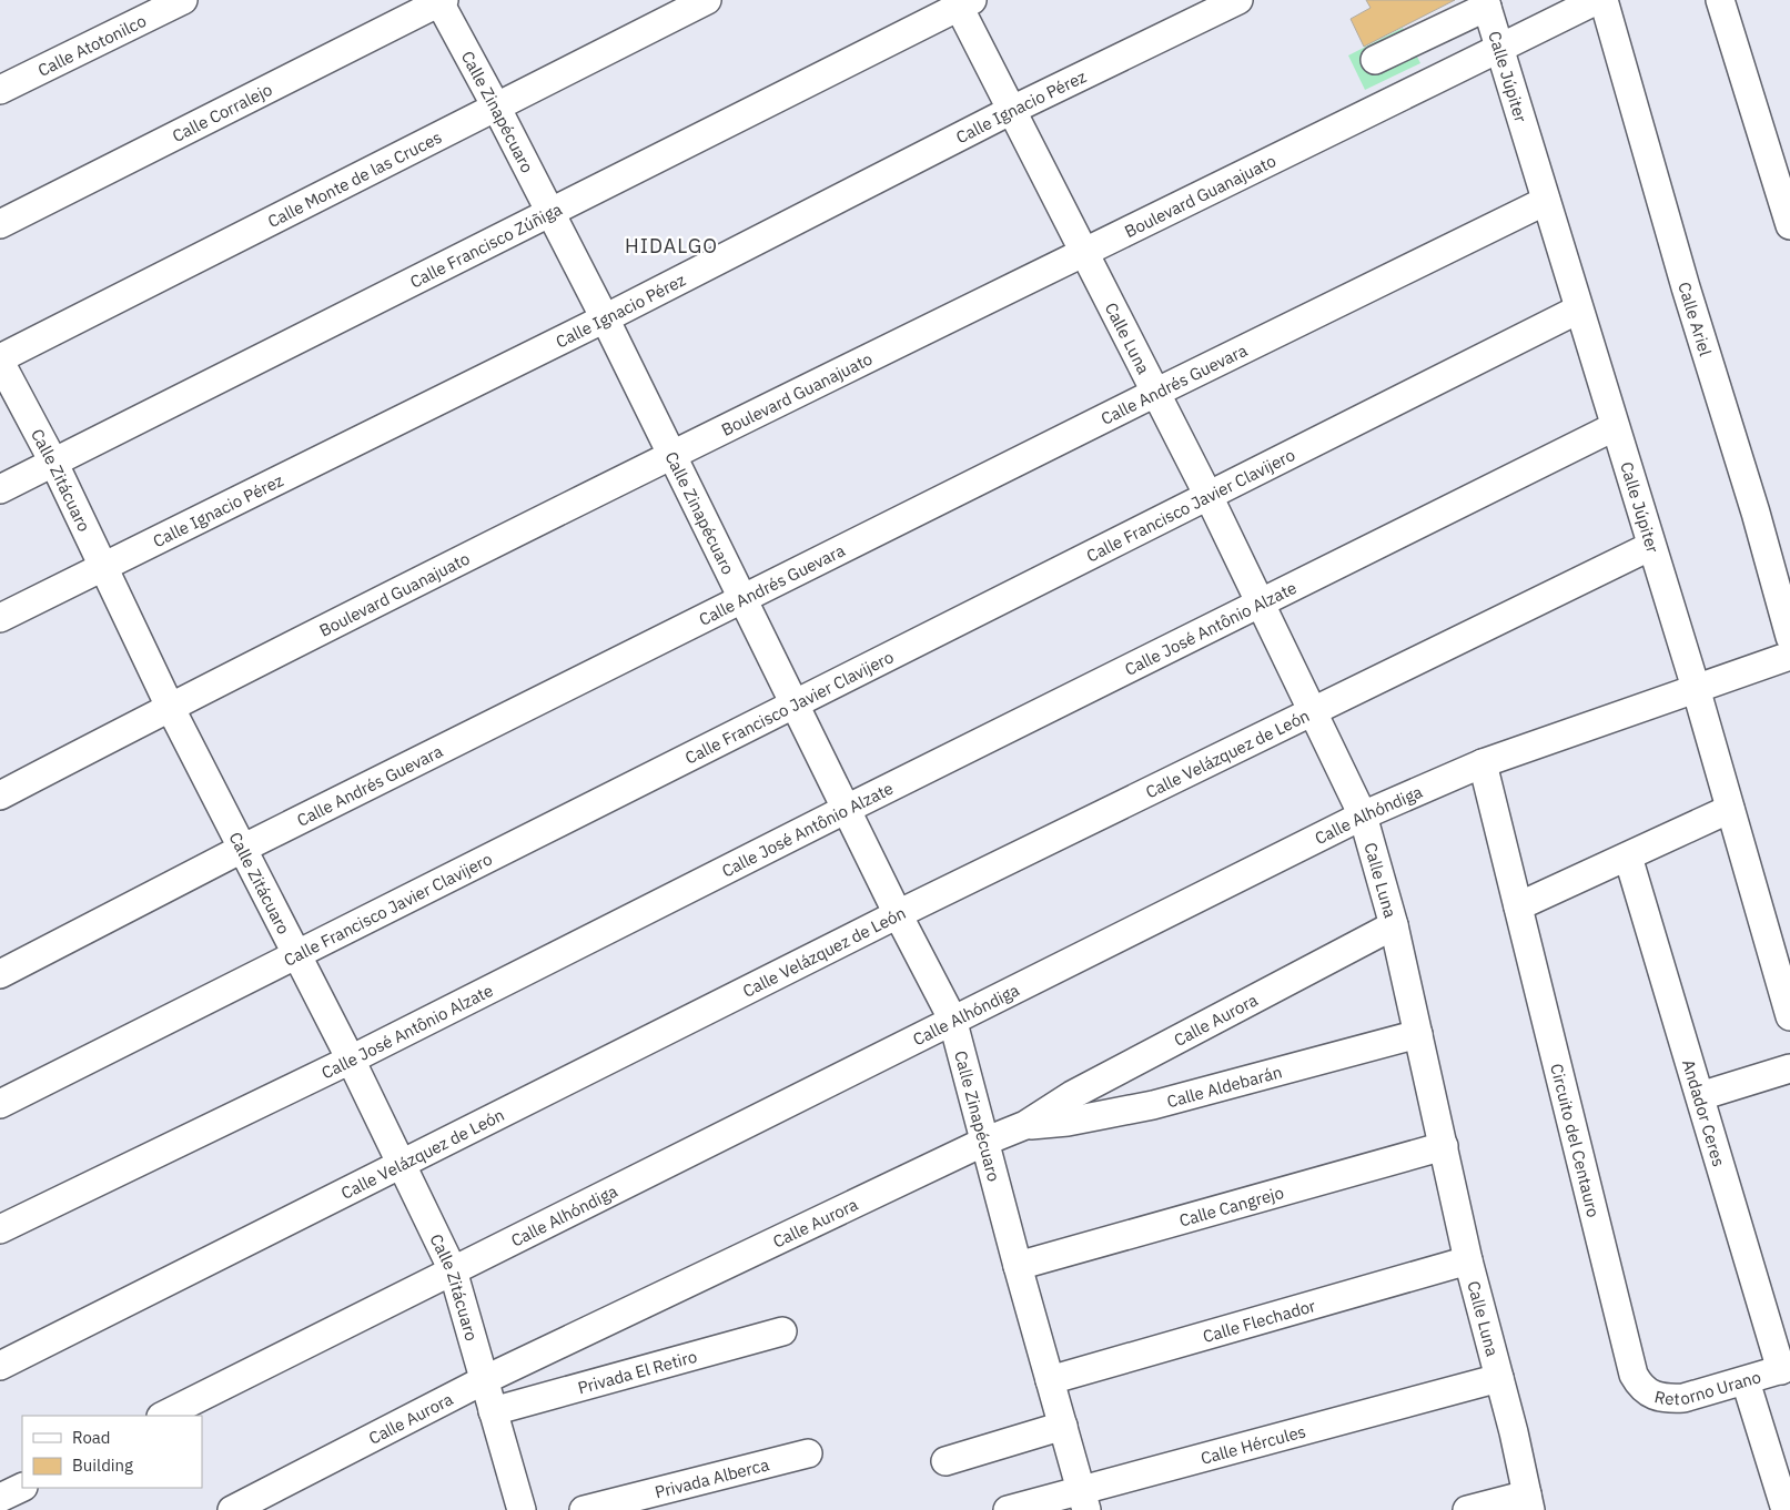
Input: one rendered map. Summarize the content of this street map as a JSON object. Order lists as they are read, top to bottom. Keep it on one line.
{"streets":{"street":["Calle Atotonilco","Calle Júpiter","Calle Ignacio Pérez","Calle Corralejo","Calle Zinapécuaro","Calle Monte de las Cruces","Boulevard Guanajuato","Calle Francisco Zúñiga","Calle Ariel","Calle Luna","Calle Andrés Guevara","Calle Zitácuaro","Calle Francisco Javier Clavijero","Calle José Antônio Alzate","Calle Velázquez de León","Calle Alhóndiga","Calle Aurora","Calle Aldebarán","Andador Ceres","Circuito del Centauro","Calle Cangrejo","Calle Flechador","Privada El Retiro","Retorno Urano","Calle Hércules","Privada Alberca"]},"crossings":[["Calle Júpiter","Boulevard Guanajuato"],["Calle Júpiter","Calle Andrés Guevara"],["Calle Júpiter","Calle Francisco Javier Clavijero"],["Calle Júpiter","Calle José Antônio Alzate"],["Calle Júpiter","Calle Velázquez de León"],["Calle Júpiter","Calle Alhóndiga"],["Calle Ignacio Pérez","Calle Zinapécuaro"],["Calle Ignacio Pérez","Calle Luna"],["Calle Ignacio Pérez","Calle Zitácuaro"],["Calle Corralejo","Calle Zinapécuaro"],["Calle Zinapécuaro","Calle Monte de las Cruces"],["Calle Zinapécuaro","Boulevard Guanajuato"],["Calle Zinapécuaro","Calle Francisco Zúñiga"],["Calle Zinapécuaro","Calle Andrés Guevara"],["Calle Zinapécuaro","Calle Francisco Javier Clavijero"],["Calle Zinapécuaro","Calle José Antônio Alzate"],["Calle Zinapécuaro","Calle Velázquez de León"],["Calle Zinapécuaro","Calle Alhóndiga"],["Calle Zinapécuaro","Calle Aurora"],["Calle Zinapécuaro","Calle Cangrejo"],["Calle Zinapécuaro","Calle Flechador"],["Calle Zinapécuaro","Calle Hércules"],["Calle Monte de las Cruces","Calle Zitácuaro"],["Boulevard Guanajuato","Calle Luna"],["Boulevard Guanajuato","Calle Zitácuaro"],["Calle Francisco Zúñiga","Calle Luna"],["Calle Francisco Zúñiga","Calle Zitácuaro"],["Calle Luna","Calle Andrés Guevara"],["Calle Luna","Calle Francisco Javier Clavijero"],["Calle Luna","Calle José Antônio Alzate"],["Calle Luna","Calle Velázquez de León"],["Calle Luna","Calle Alhóndiga"],["Calle Luna","Calle Aurora"],["Calle Luna","Calle Aldebarán"],["Calle Luna","Calle Cangrejo"],["Calle Luna","Calle Flechador"],["Calle Luna","Calle Hércules"],["Calle Andrés Guevara","Calle Zitácuaro"],["Calle Zitácuaro","Calle Francisco Javier Clavijero"],["Calle Zitácuaro","Calle José Antônio Alzate"],["Calle Zitácuaro","Calle Velázquez de León"],["Calle Zitácuaro","Calle Alhóndiga"],["Calle Zitácuaro","Calle Aurora"],["Calle Zitácuaro","Privada El Retiro"],["Calle Alhóndiga","Circuito del Centauro"],["Calle Aurora","Calle Aldebarán"],["Andador Ceres","Retorno Urano"],["Circuito del Centauro","Retorno Urano"]],"districts":["HIDALGO"],"legend":["Road","Building"]}
